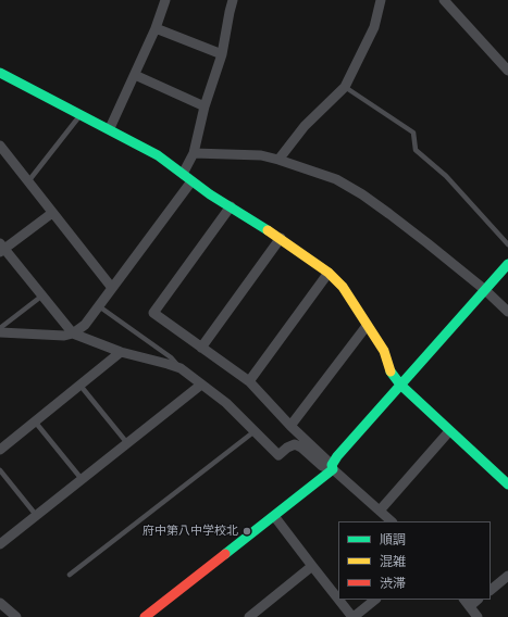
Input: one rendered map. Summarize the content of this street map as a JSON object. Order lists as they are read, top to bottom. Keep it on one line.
{"places":["府中第八中学校北"],"legend":["順調","混雑","渋滞"]}
